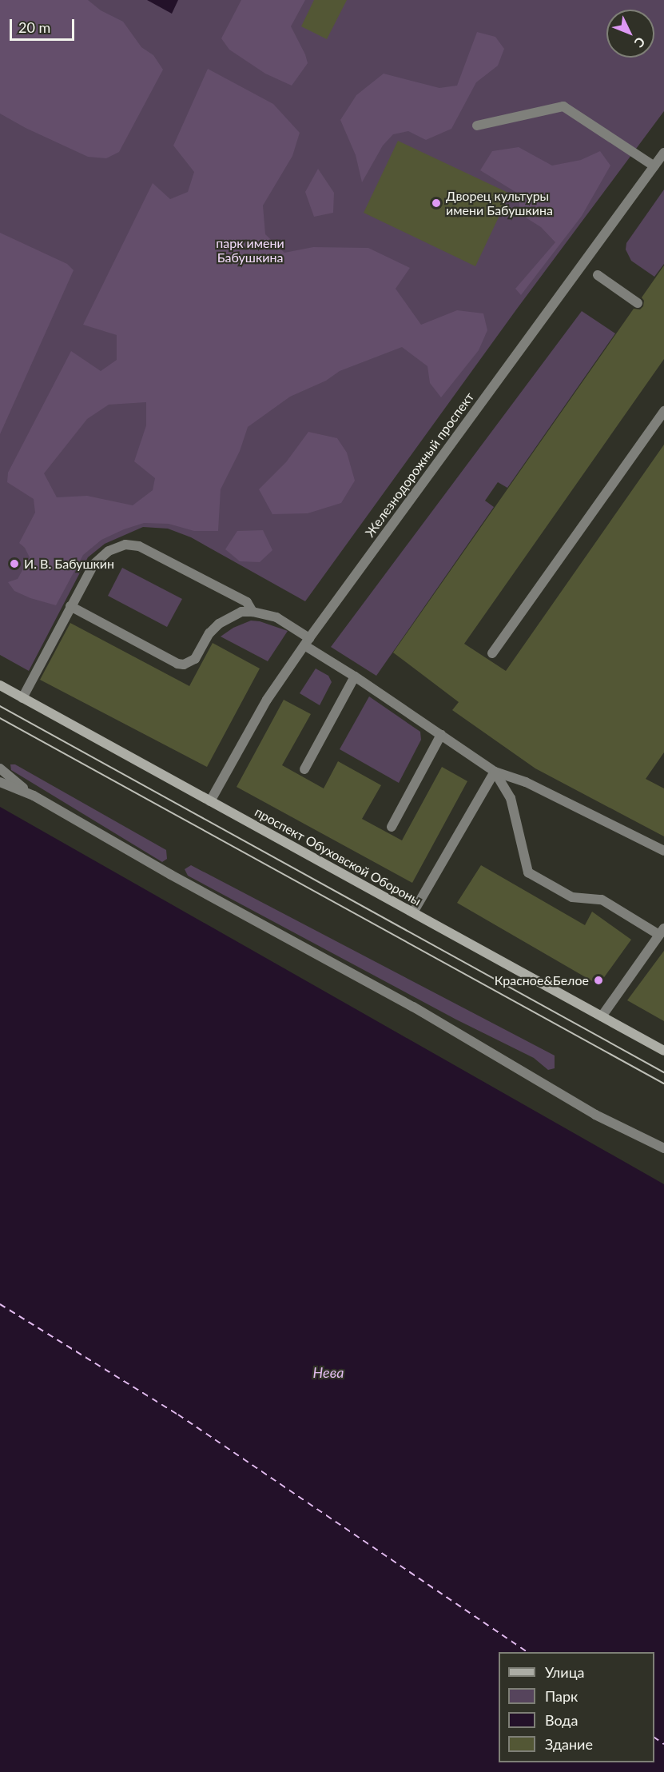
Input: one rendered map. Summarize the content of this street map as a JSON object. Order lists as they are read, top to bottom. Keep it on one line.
{"streets":{"main road":["проспект Обуховской Обороны"],"street":["Железнодорожный проспект"]},"crossings":[["Железнодорожный проспект","проспект Обуховской Обороны"]],"water":["Нева"],"parks":["парк имени Бабушкина"],"places":["Дворец культуры имени Бабушкина","И. В. Бабушкин","Красное&Белое"],"legend":["Улица","Парк","Вода","Здание"],"scale_bar":"20 m","north":"bottom right"}
